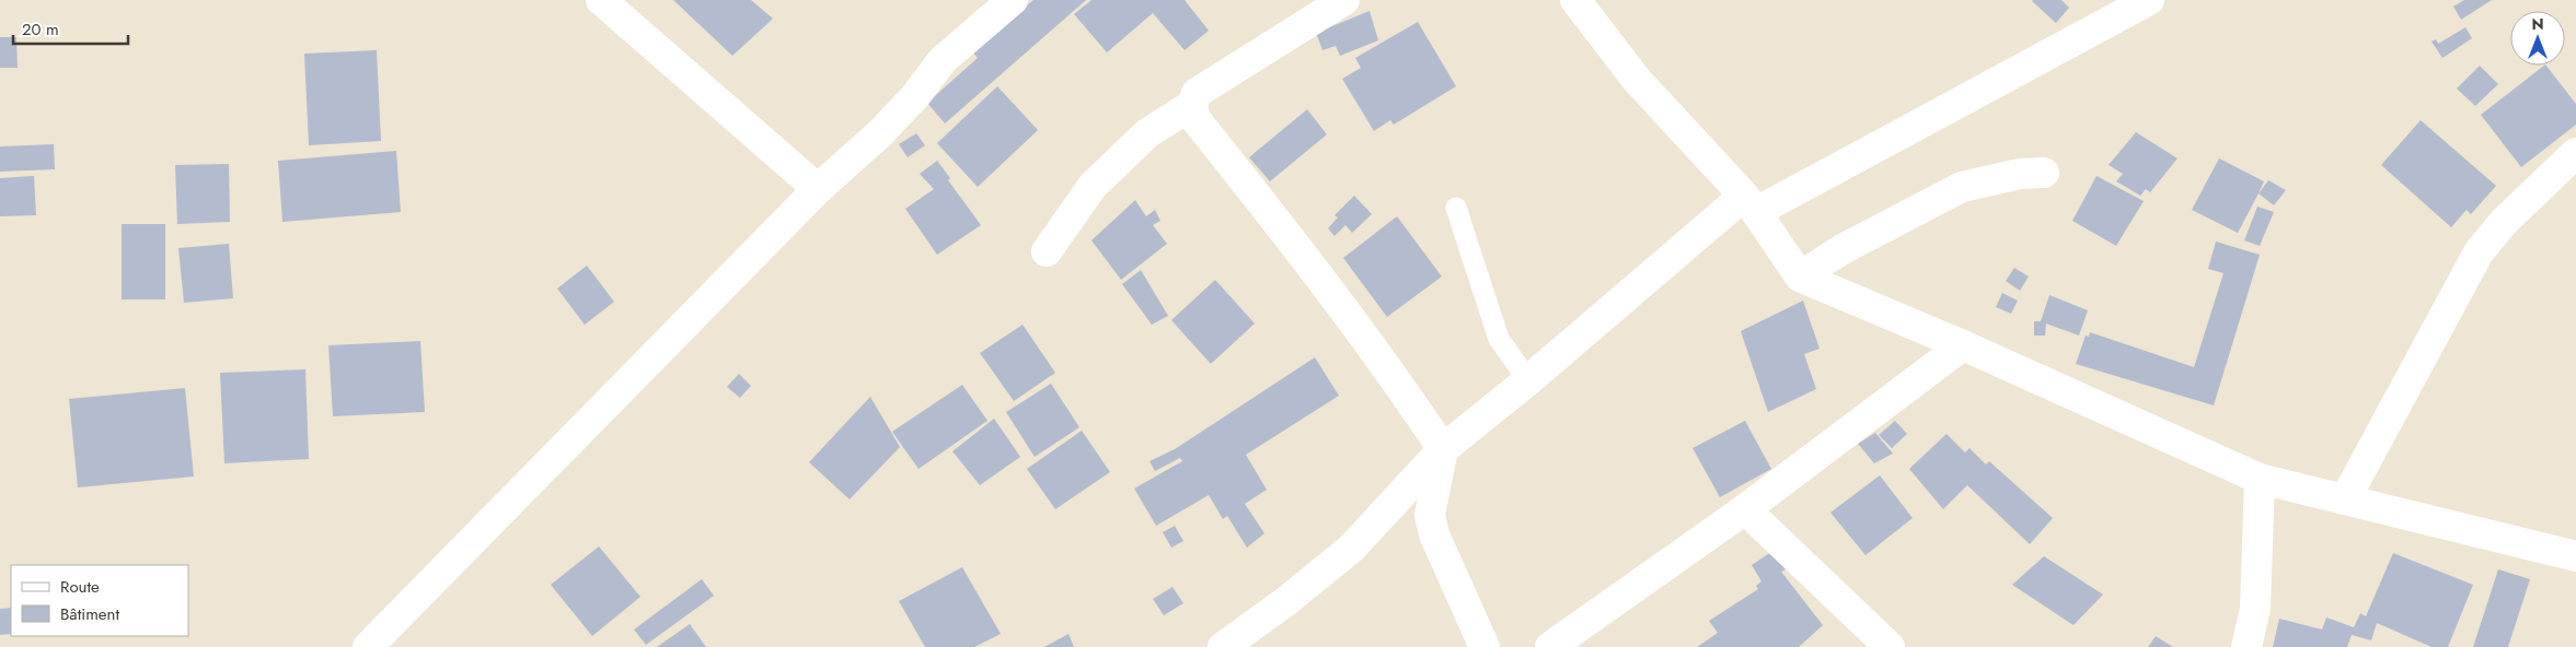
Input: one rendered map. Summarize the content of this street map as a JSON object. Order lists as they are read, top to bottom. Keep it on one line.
{"legend":["Route","Bâtiment"],"scale_bar":"20 m","north":"top"}
